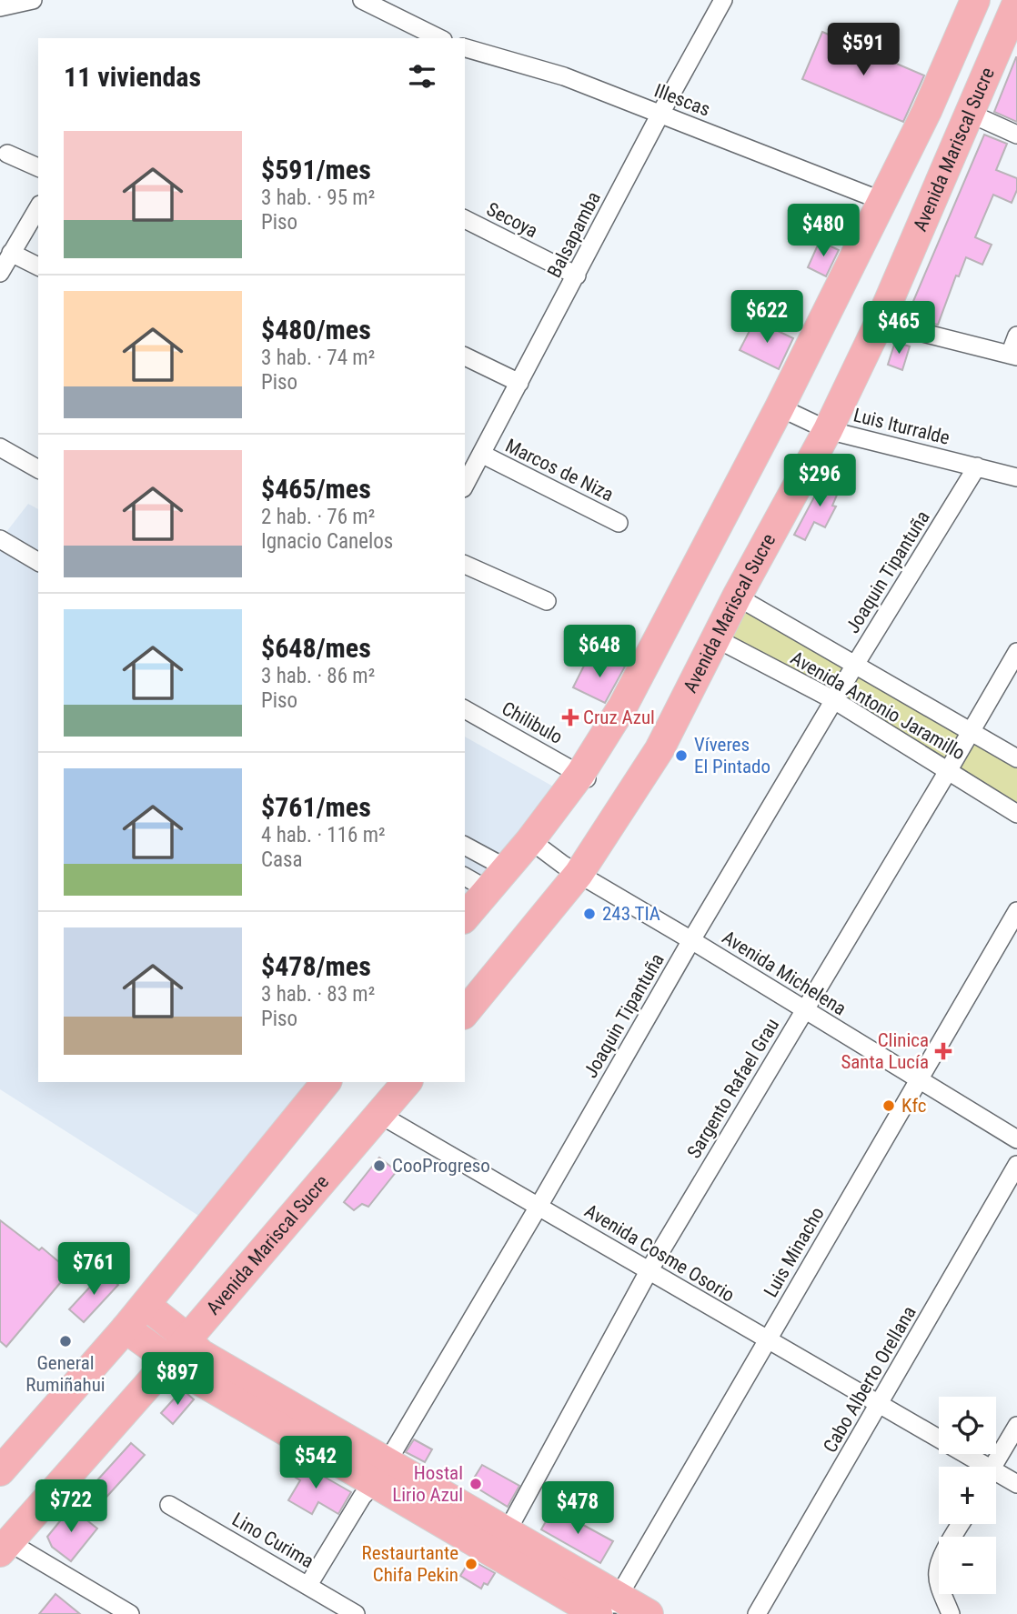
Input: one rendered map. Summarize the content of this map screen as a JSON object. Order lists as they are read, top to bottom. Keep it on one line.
{"streets":{"main road":["Avenida Mariscal Sucre"],"street":["Illescas","Secoya","Balsapamba","Luis Iturralde","Marcos de Niza","Joaquin Tipantuña","Avenida Antonio Jaramillo","Chilibulo","Avenida Michelena","Sargento Rafael Grau","Luis Minacho","Avenida Cosme Osorio","Cabo Alberto Orellana","Lino Curima"]},"crossings":[["Illescas","Avenida Mariscal Sucre"],["Illescas","Balsapamba"],["Avenida Mariscal Sucre","Luis Iturralde"],["Avenida Mariscal Sucre","Avenida Antonio Jaramillo"],["Avenida Mariscal Sucre","Chilibulo"],["Avenida Mariscal Sucre","Avenida Michelena"],["Avenida Mariscal Sucre","Avenida Cosme Osorio"],["Secoya","Balsapamba"],["Balsapamba","Marcos de Niza"],["Luis Iturralde","Joaquin Tipantuña"],["Joaquin Tipantuña","Avenida Antonio Jaramillo"],["Joaquin Tipantuña","Avenida Michelena"],["Joaquin Tipantuña","Avenida Cosme Osorio"],["Joaquin Tipantuña","Lino Curima"],["Avenida Antonio Jaramillo","Sargento Rafael Grau"],["Avenida Michelena","Sargento Rafael Grau"],["Avenida Michelena","Luis Minacho"],["Sargento Rafael Grau","Avenida Cosme Osorio"],["Luis Minacho","Avenida Cosme Osorio"],["Avenida Cosme Osorio","Cabo Alberto Orellana"]],"places":{"health":["Cruz Azul","Clinica Santa Lucía"],"other":["Víveres El Pintado","243 TIA","Kfc","CooProgreso","General Rumiñahui","Hostal Lirio Azul","Restaurtante Chifa Pekin"]},"page":{"price":["$591","$480","$622","$465","$296","$648","$761","$897","$542","$722","$478"],"heading":"11 viviendas","list":[{"name":"$591/mes","note":"3 hab. · 95 m² · Piso"},{"name":"$480/mes","note":"3 hab. · 74 m² · Piso"},{"name":"$465/mes","note":"2 hab. · 76 m² · Ignacio Canelos"},{"name":"$648/mes","note":"3 hab. · 86 m² · Piso"},{"name":"$761/mes","note":"4 hab. · 116 m² · Casa"},{"name":"$478/mes","note":"3 hab. · 83 m² · Piso"}],"map_buttons":["+","−"]}}
